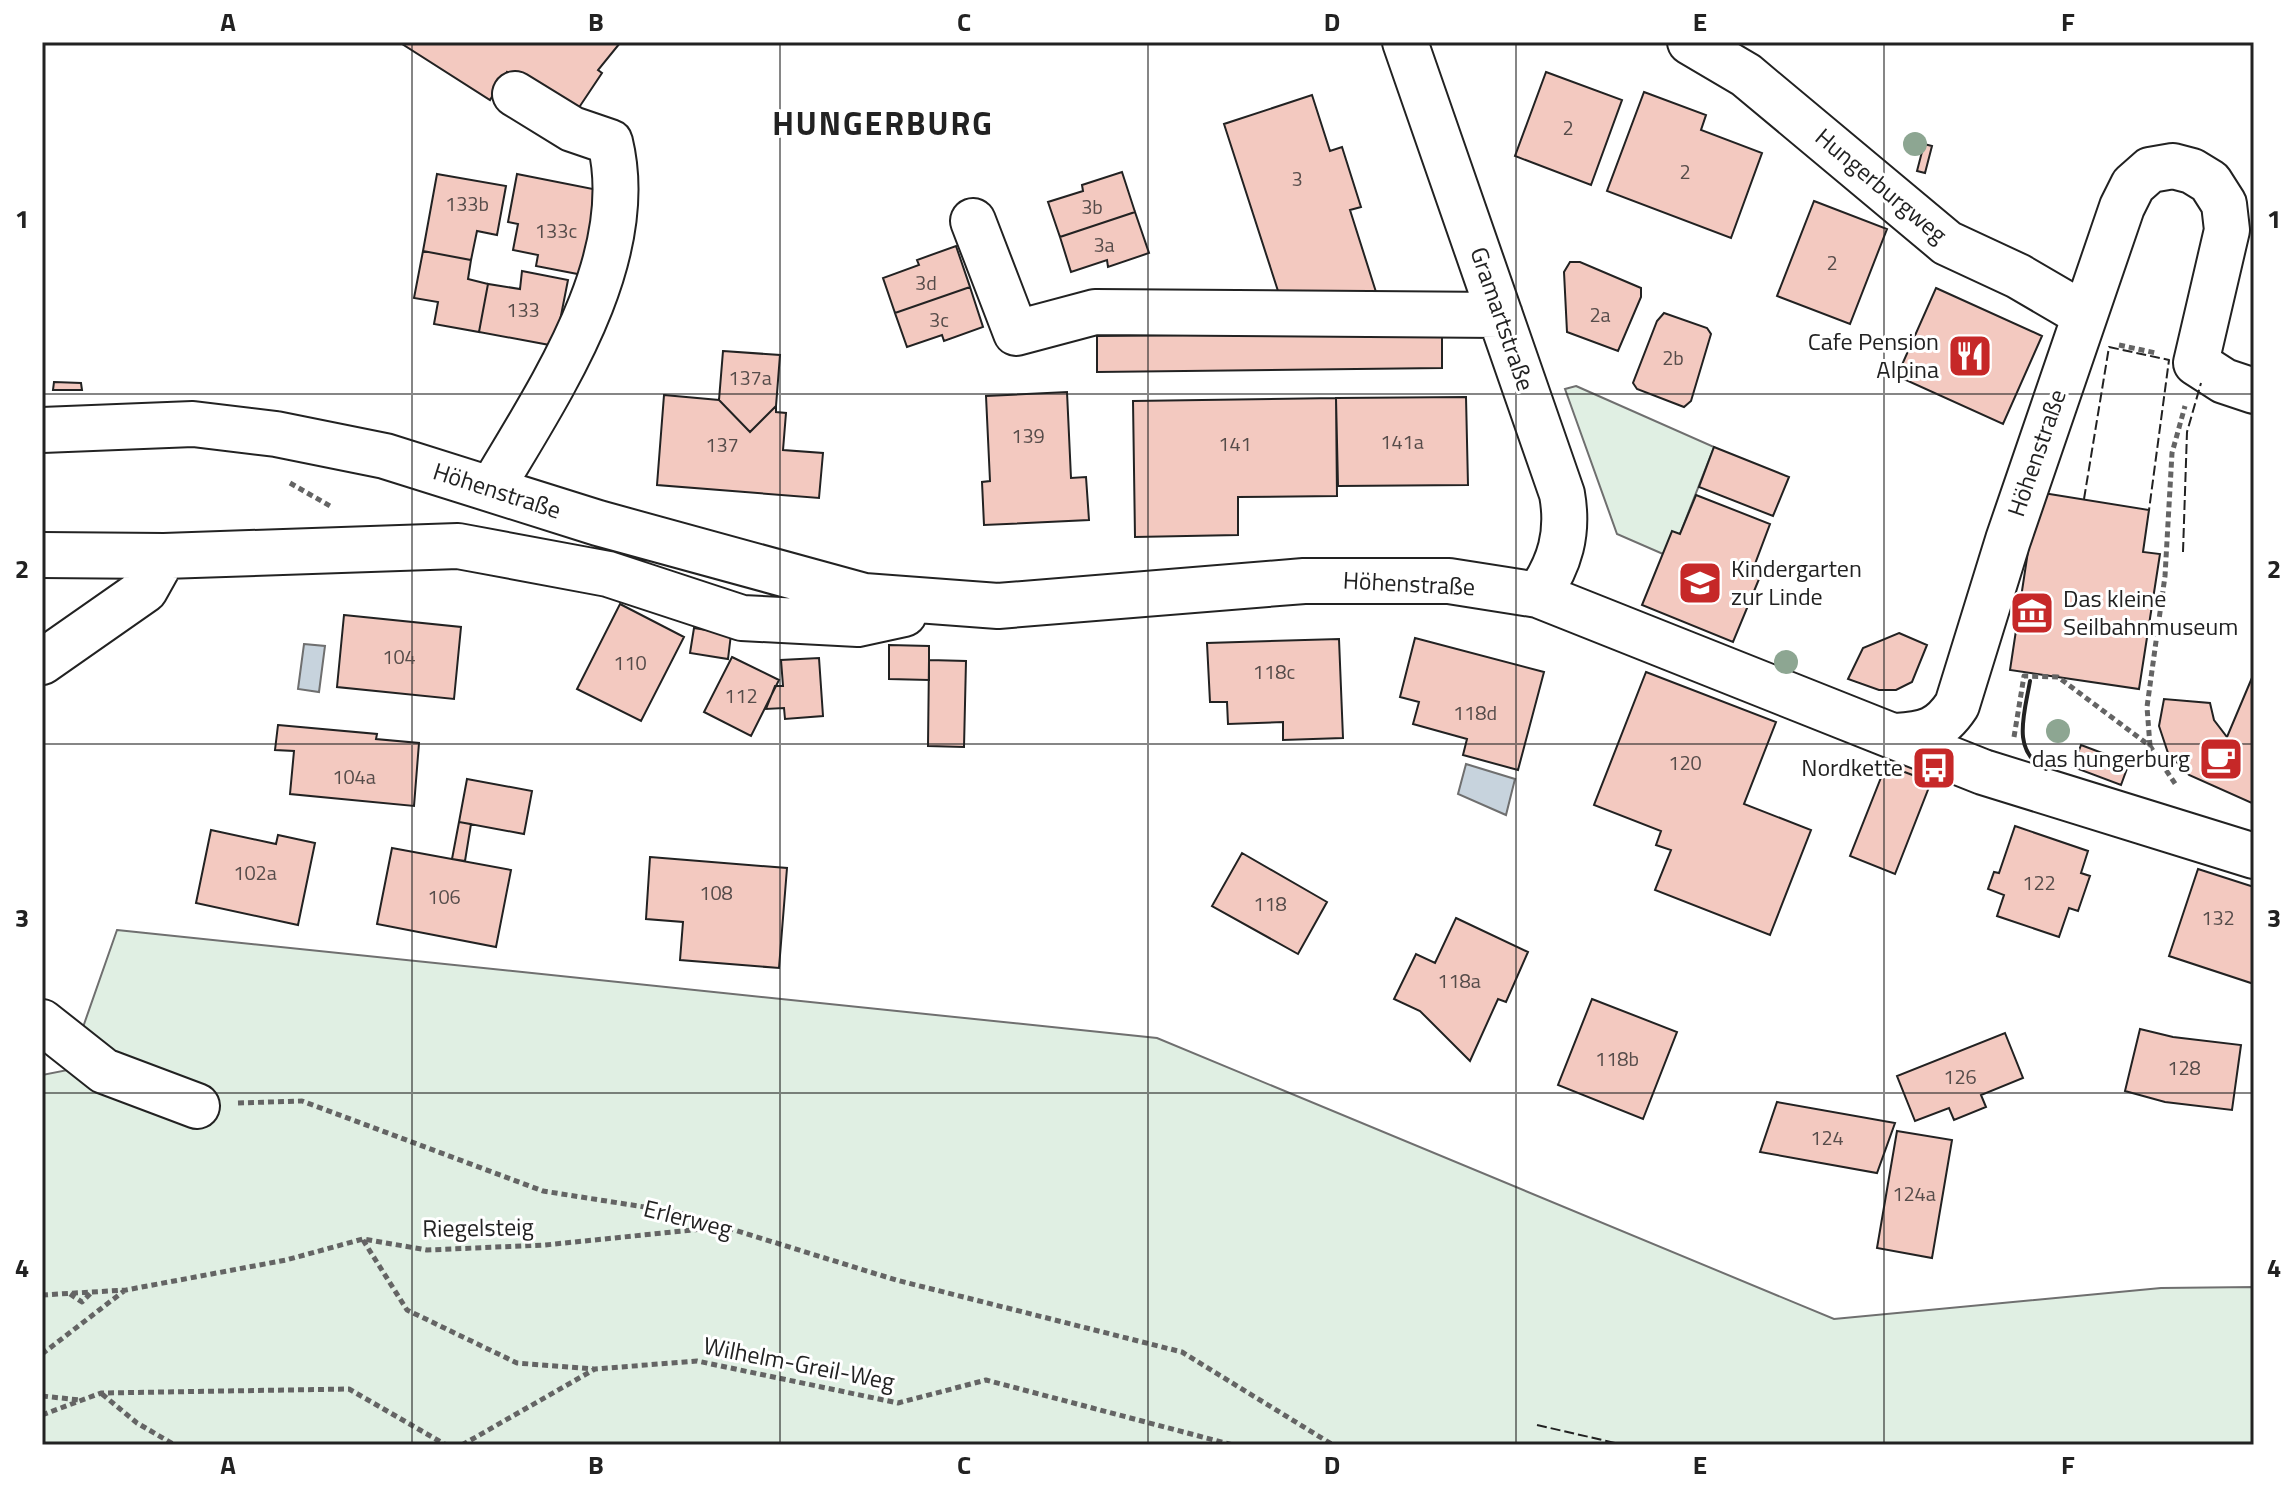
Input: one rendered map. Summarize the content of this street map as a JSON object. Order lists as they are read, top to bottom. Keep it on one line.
{"streets":{"street":["Hungerburgweg","Gramartstraße","Höhenstraße"],"path":["Erlerweg","Riegelsteig","Wilhelm-Greil-Weg"]},"crossings":[["Hungerburgweg","Höhenstraße"],["Gramartstraße","Höhenstraße"],["Erlerweg","Riegelsteig"]],"districts":["HUNGERBURG"],"places":{"restaurant":["Cafe Pension Alpina"],"school or university":["Kindergarten zur Linde"],"museum":["Das kleine Seilbahnmuseum"],"cafe":["das hungerburg"],"bus stop":["Nordkette"]},"house_numbers":["2","2","3","133b","3b","133c","3a","2","3d","133","2a","3c","2b","137a","139","141a","141","137","104","110","118c","112","118d","120","104a","102a","122","108","106","118","132","118a","118b","128","126","124","124a"],"grid":{"columns":["A","B","C","D","E","F"],"rows":["1","2","3","4"]}}
